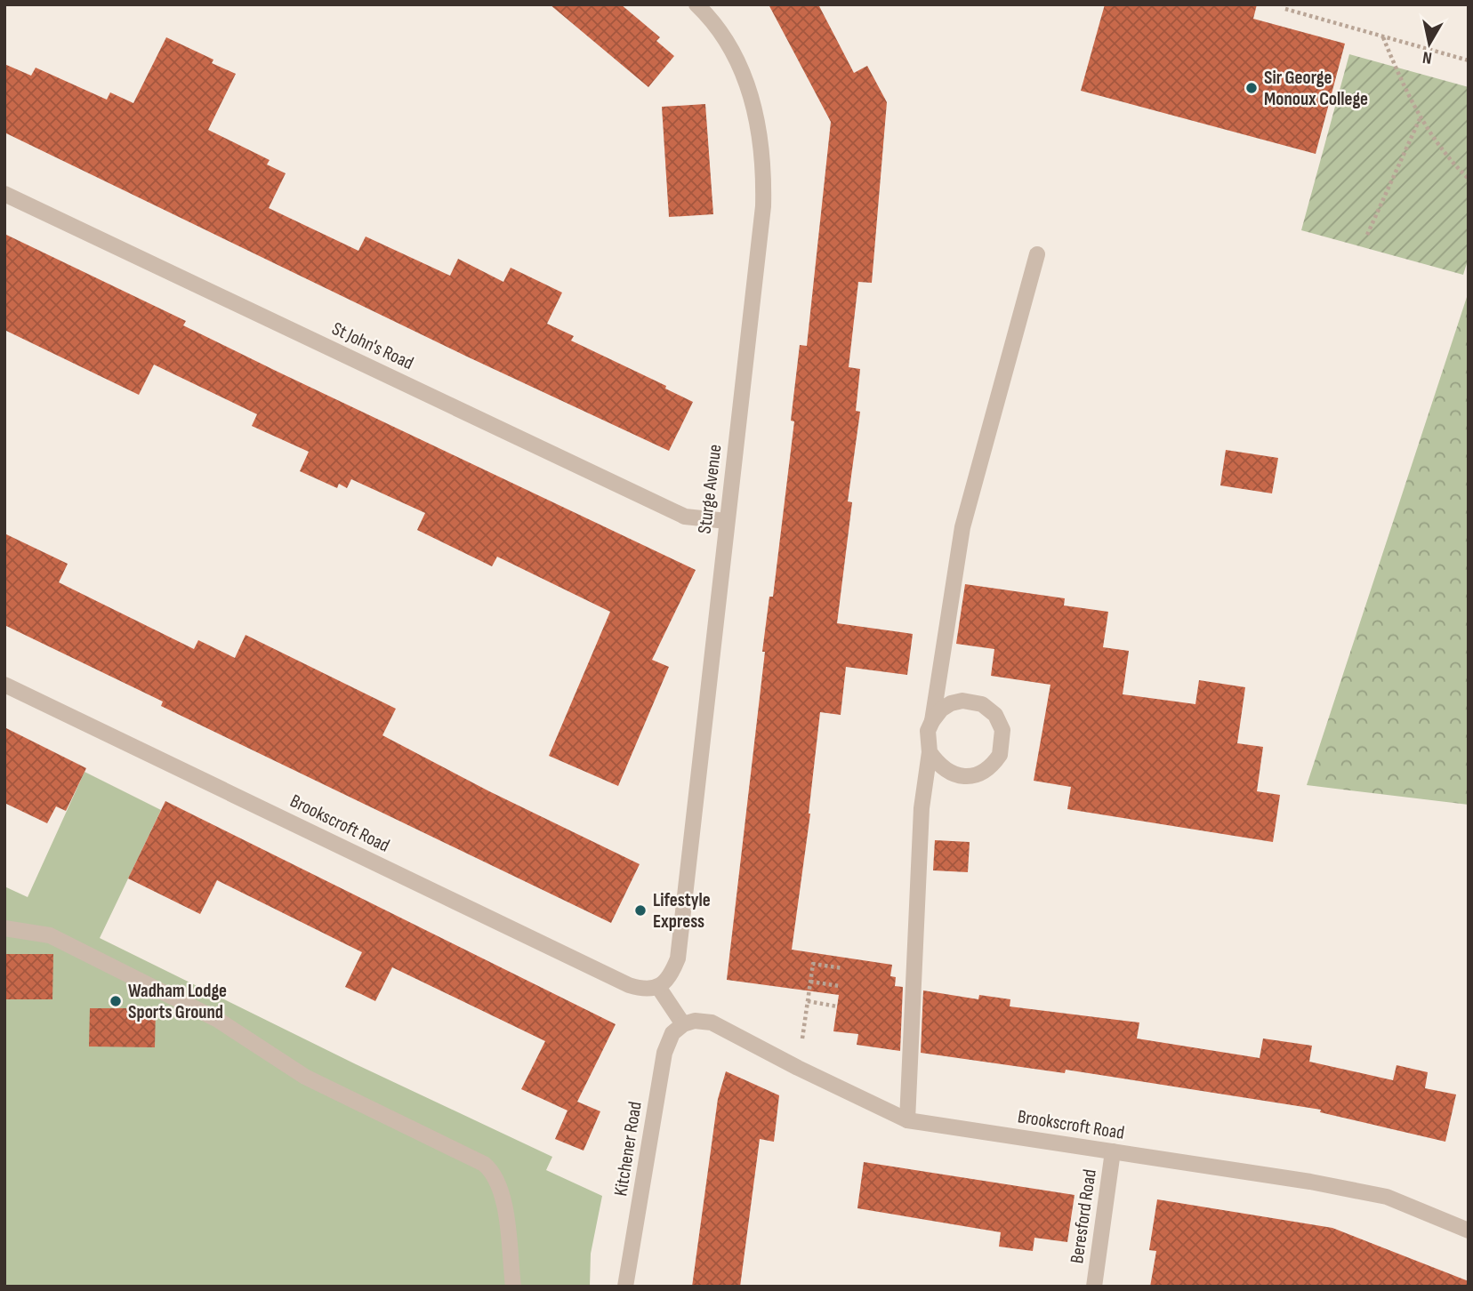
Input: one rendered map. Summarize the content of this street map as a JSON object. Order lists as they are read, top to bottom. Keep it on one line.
{"streets":{"street":["St John's Road","Sturge Avenue","Brookscroft Road","Kitchener Road","Beresford Road"]},"crossings":[["St John's Road","Sturge Avenue"],["Sturge Avenue","Brookscroft Road"],["Brookscroft Road","Kitchener Road"],["Brookscroft Road","Beresford Road"]],"places":["Sir George Monoux College","Lifestyle Express","Wadham Lodge Sports Ground"],"north":"bottom"}
